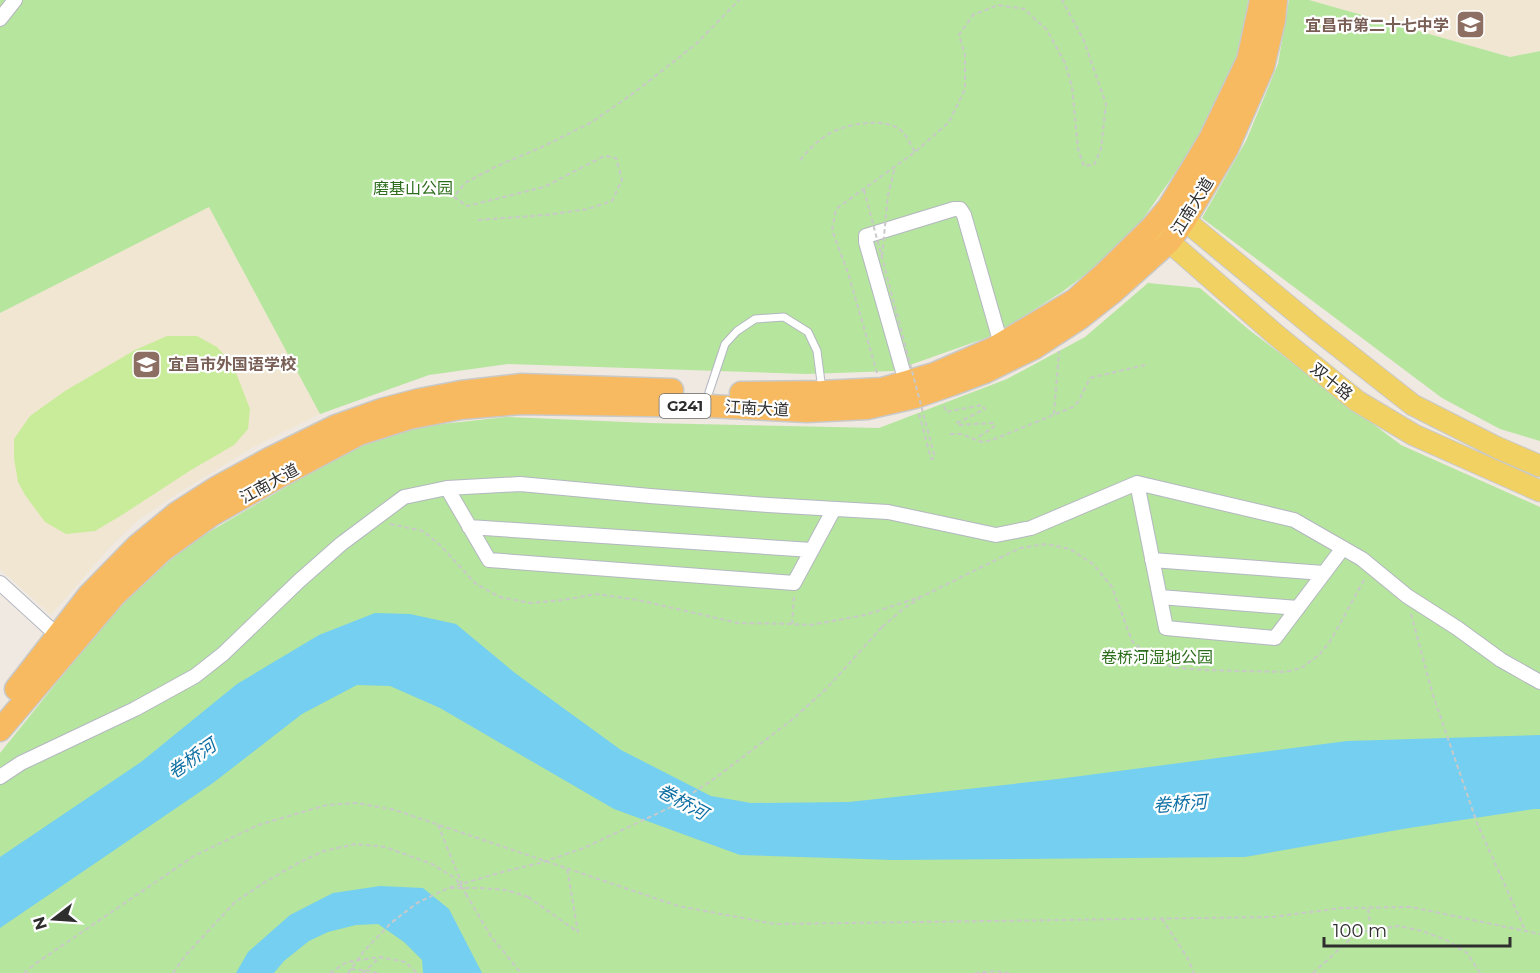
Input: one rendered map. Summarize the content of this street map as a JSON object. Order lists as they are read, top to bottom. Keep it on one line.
{"streets":{"highway":["江南大道","G241"],"main road":["双十路"]},"crossings":[["江南大道","双十路"]],"water":["卷桥河"],"parks":["磨基山公园","卷桥河湿地公园"],"places":{"school or university":["宜昌市第二十七中学","宜昌市外国语学校"]},"scale_bar":"100 m","north":"left"}
